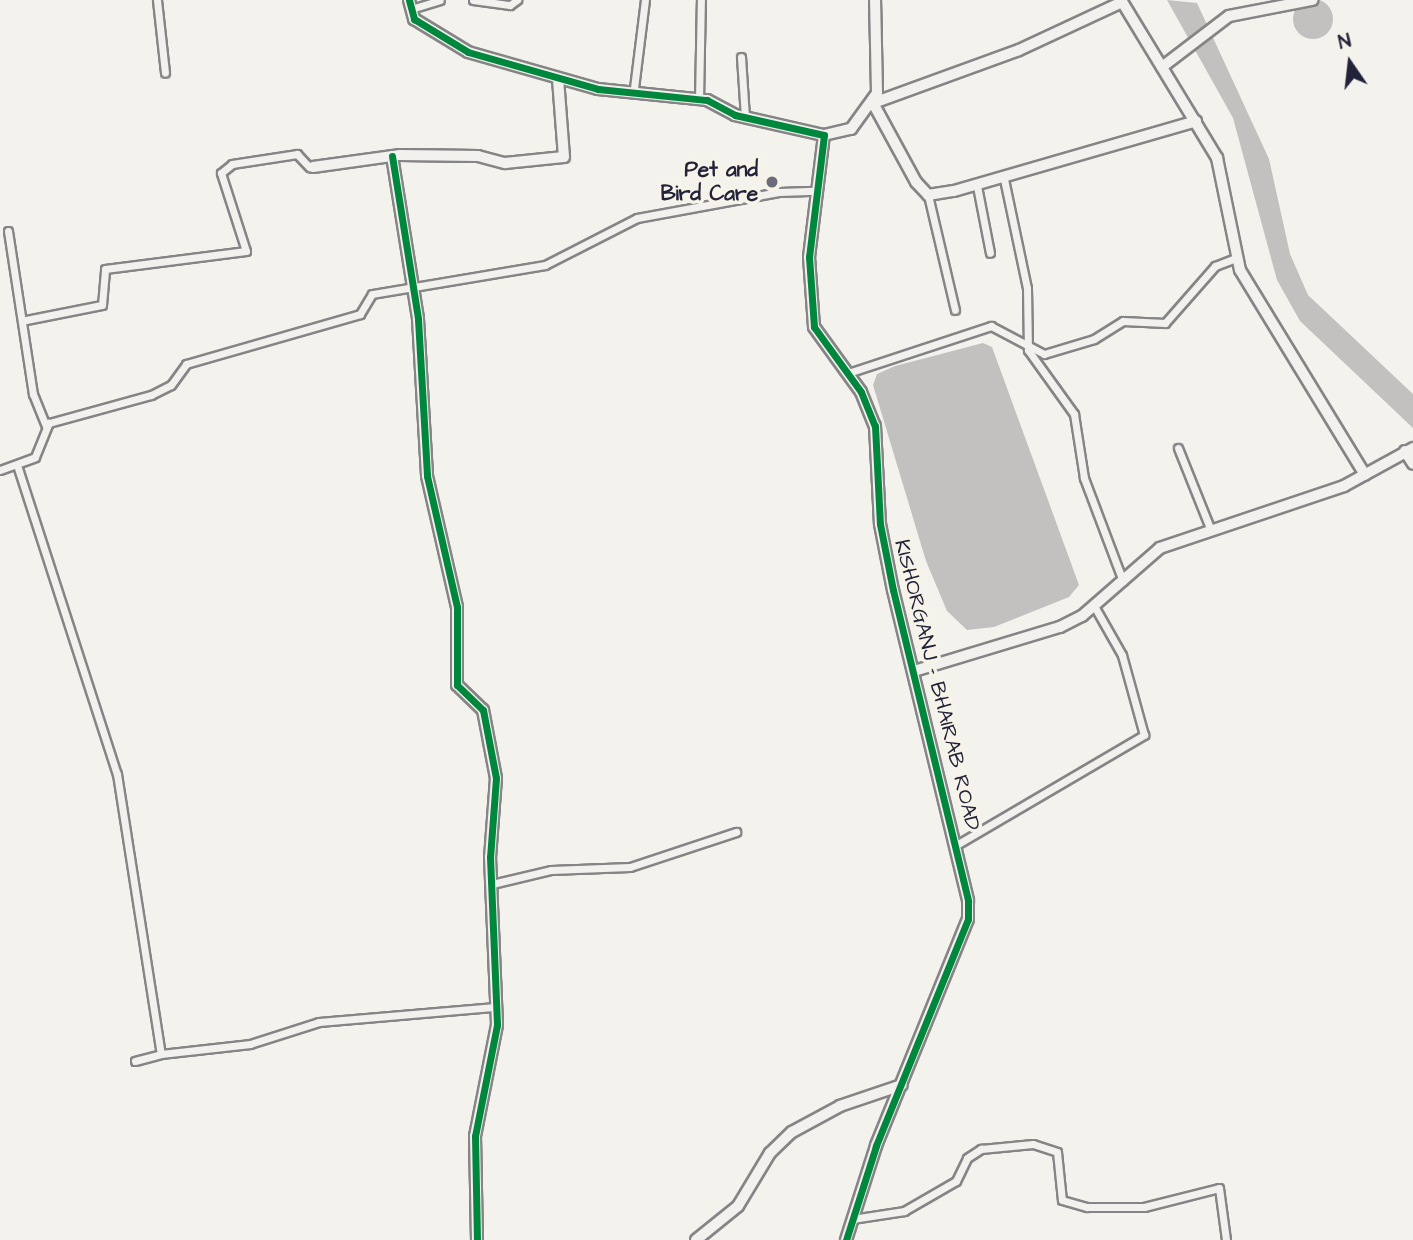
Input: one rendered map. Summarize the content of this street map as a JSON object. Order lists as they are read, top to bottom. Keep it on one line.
{"streets":{"street":["KISHORGANJ - BHAIRAB ROAD"]},"places":["Pet and Bird Care"],"north":"top"}
